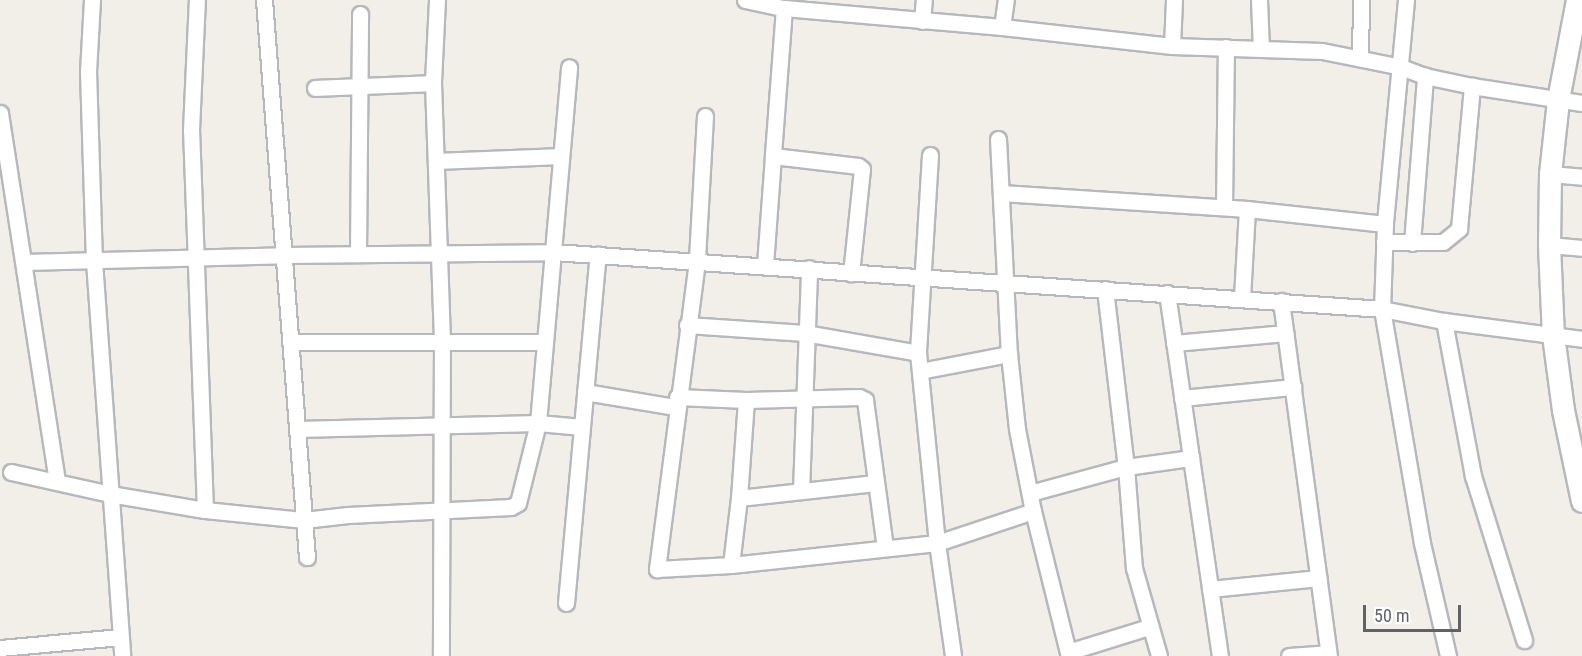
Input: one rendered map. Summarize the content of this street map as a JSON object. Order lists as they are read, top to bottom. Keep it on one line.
{"scale_bar":"50 m"}
